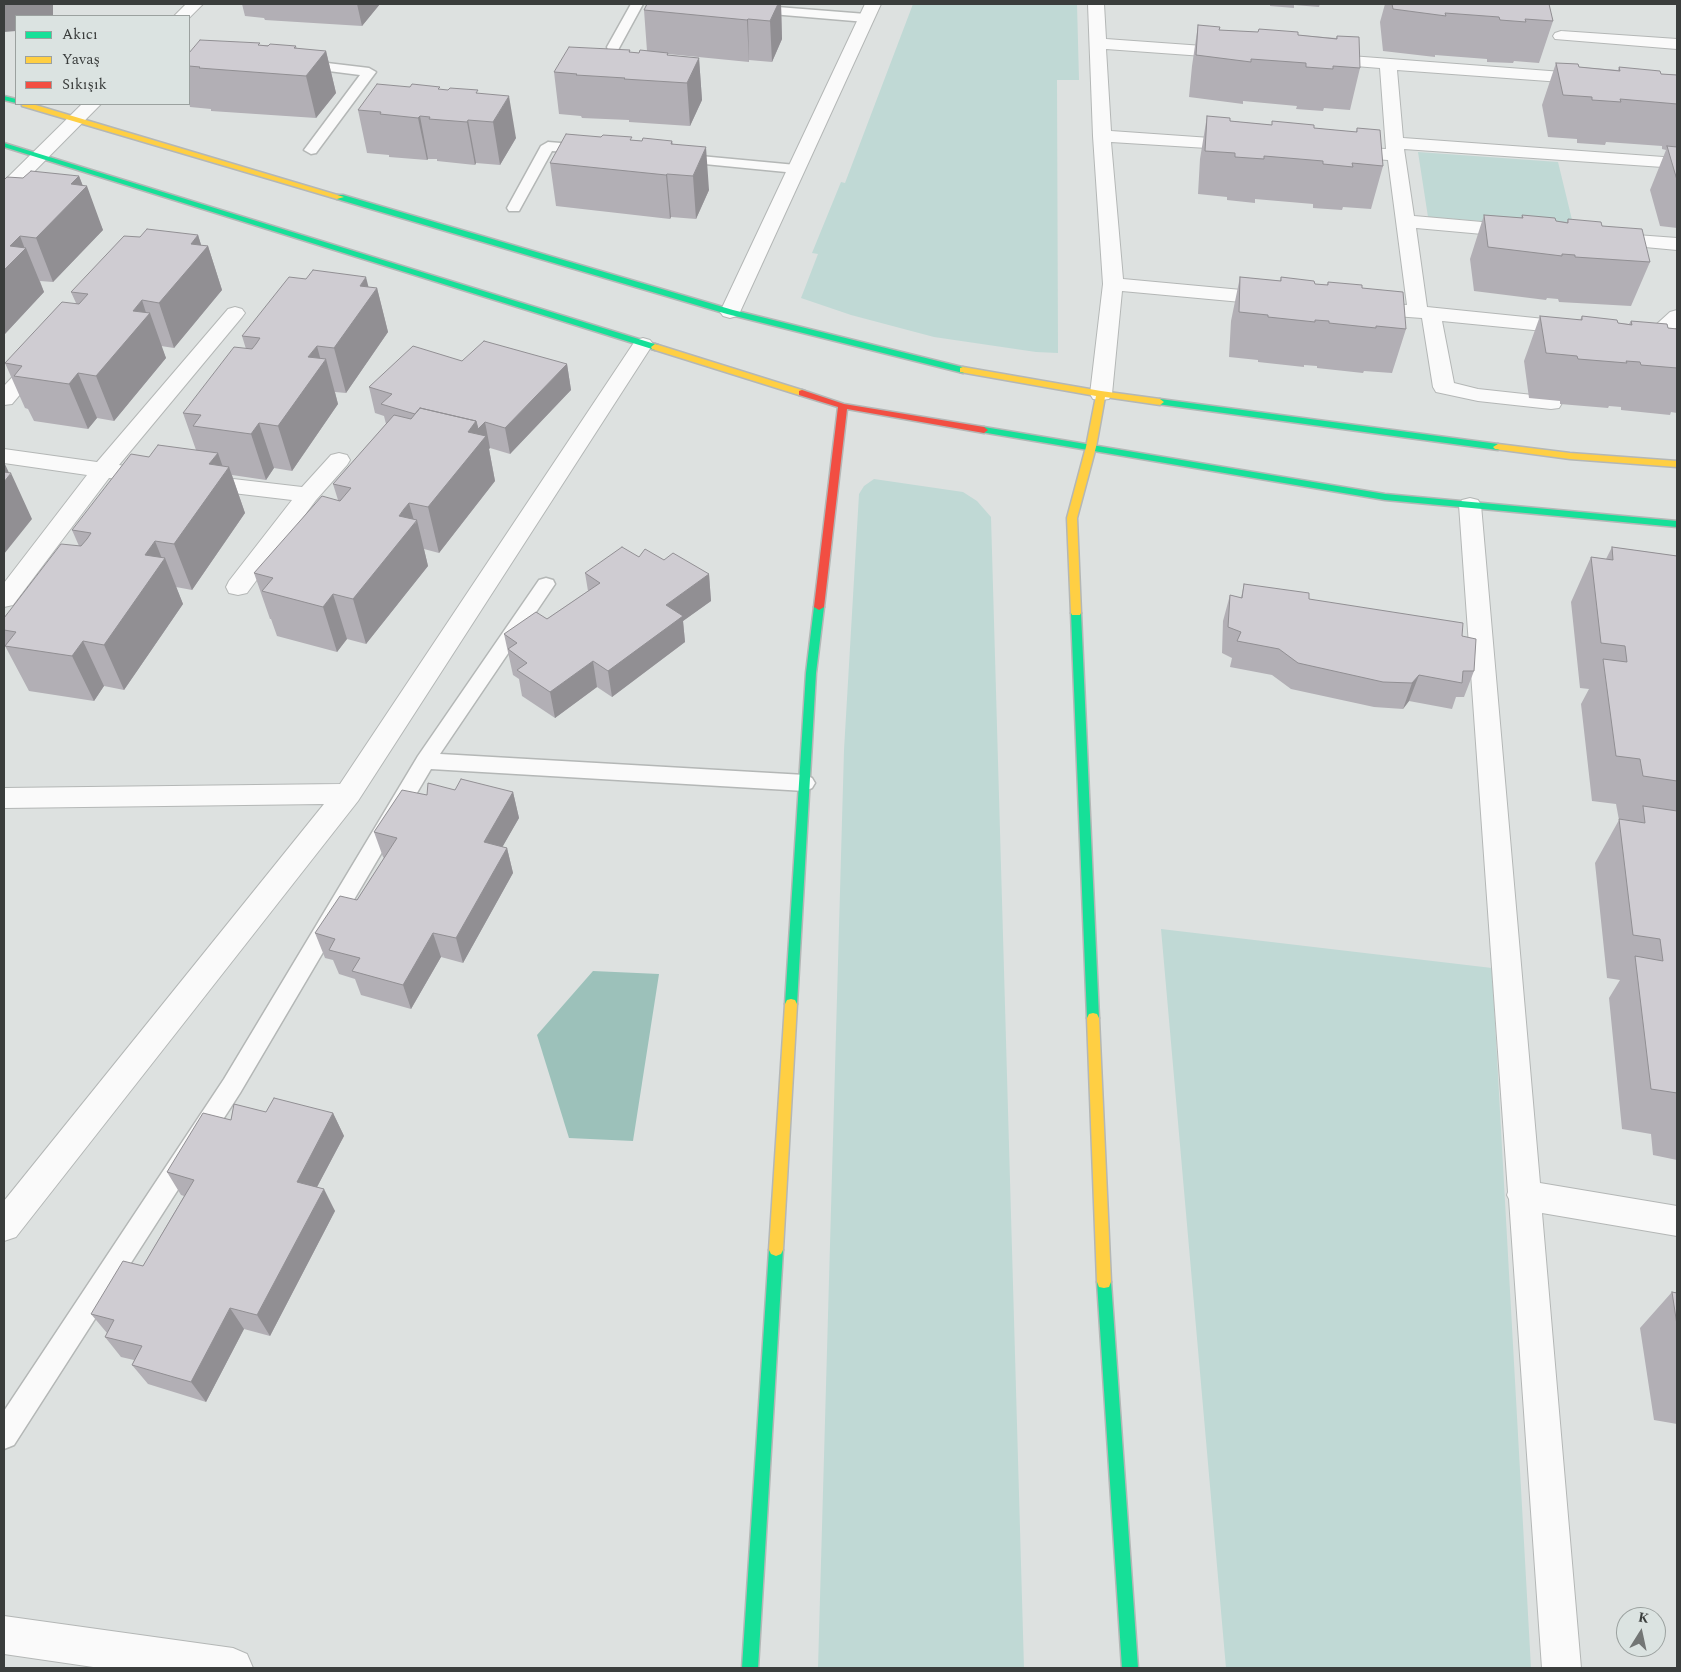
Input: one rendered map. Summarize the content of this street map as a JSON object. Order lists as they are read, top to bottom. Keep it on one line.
{"legend":["Akıcı","Yavaş","Sıkışık"],"north":"top"}
